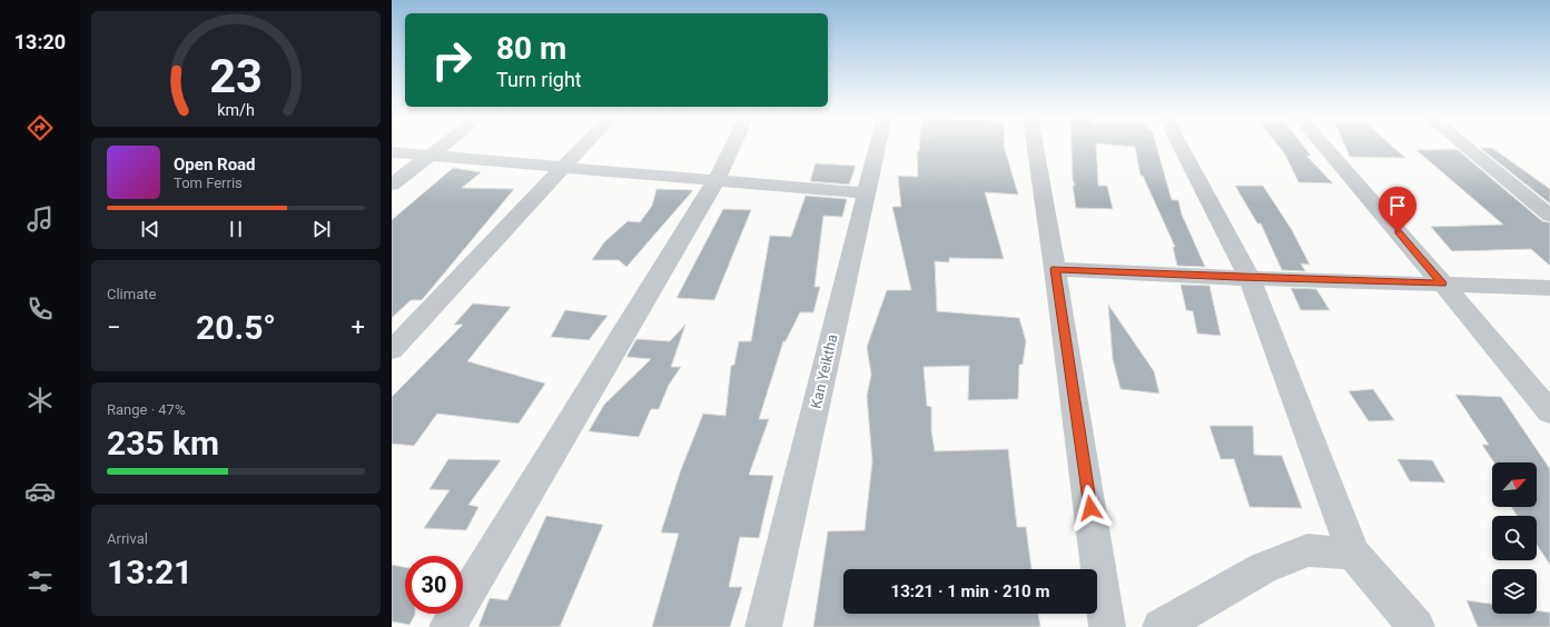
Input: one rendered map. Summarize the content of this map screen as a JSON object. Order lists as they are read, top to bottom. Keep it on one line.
{"streets":{"street":["Kan Yeiktha"]},"north":"top right","page":{"tabs":"13:20","turn":["80 m","Turn right"],"song":["Open Road","Tom Ferris"],"tile":["Climate",["Range · 47%","235 km"],["Arrival","13:21"]],"heat":["−","20.5°","+"],"limit":"30","trip":"13:21 · 1 min · 210 m","gauge":["23","km/h"]}}
